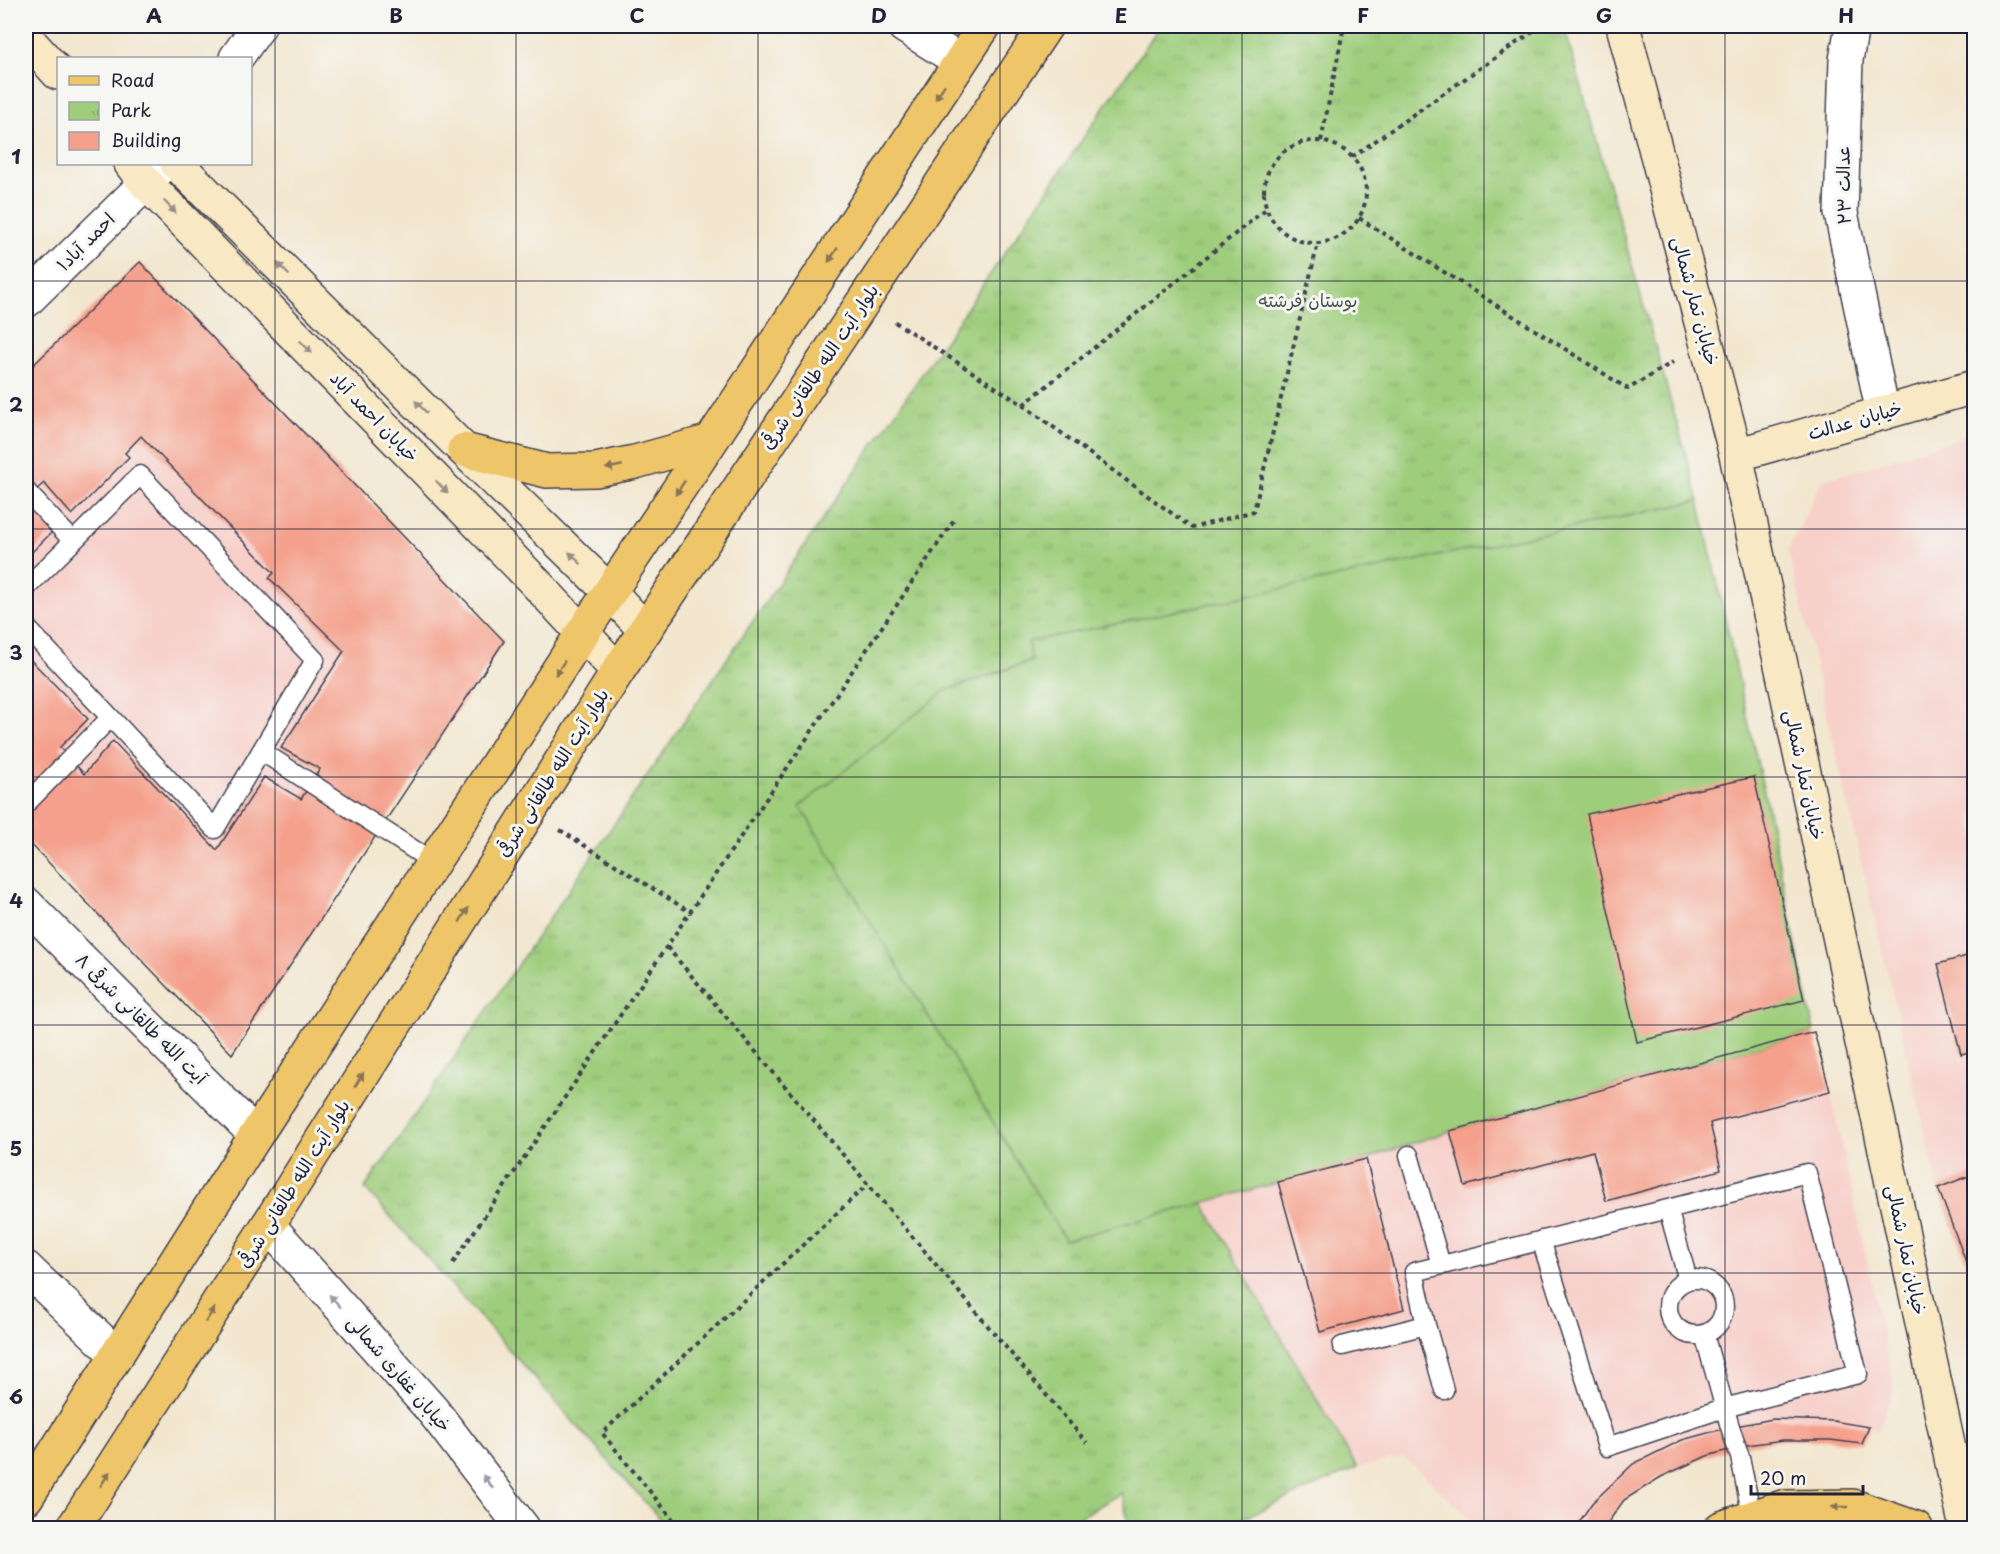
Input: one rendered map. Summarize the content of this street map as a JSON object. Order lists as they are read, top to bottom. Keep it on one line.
{"streets":{"main road":["خیابان تمار شمالی","بلوار آیت الله طالقانی شرقی","خیابان احمد آباد","خیابان عدالت"],"street":["عدالت ۲۳","احمد آباد۱","آیت الله طالقانی شرقی ۸","خیابان غفاری شمالی"]},"crossings":[["عدالت ۲۳","خیابان عدالت"],["احمد آباد۱","خیابان احمد آباد"],["خیابان تمار شمالی","خیابان عدالت"],["بلوار آیت الله طالقانی شرقی","خیابان احمد آباد"],["بلوار آیت الله طالقانی شرقی","خیابان غفاری شمالی"]],"one_way":["خیابان غفاری شمالی"],"parks":["بوستان فرشته"],"legend":["Road","Park","Building"],"scale_bar":"20 m","grid":{"columns":["A","B","C","D","E","F","G","H"],"rows":["1","2","3","4","5","6"]}}
